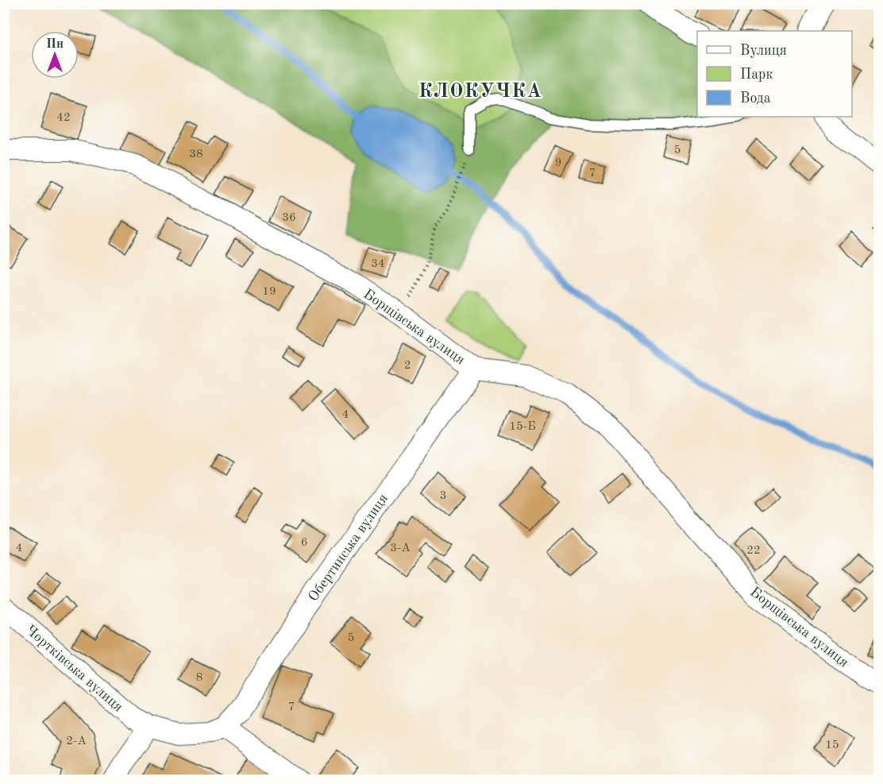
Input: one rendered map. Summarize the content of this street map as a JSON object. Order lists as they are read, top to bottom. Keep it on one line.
{"streets":{"street":["Борщівська вулиця","Обертинська вулиця","Чортківська вулиця"]},"crossings":[["Борщівська вулиця","Обертинська вулиця"]],"districts":["КЛОКУЧКА"],"house_numbers":["42","5","38","9","7","36","34","19","2","4","15-Б","3","6","4","3-А","22","5","8","7","2-А","15"],"legend":["Вулиця","Парк","Вода"],"north":"top"}
